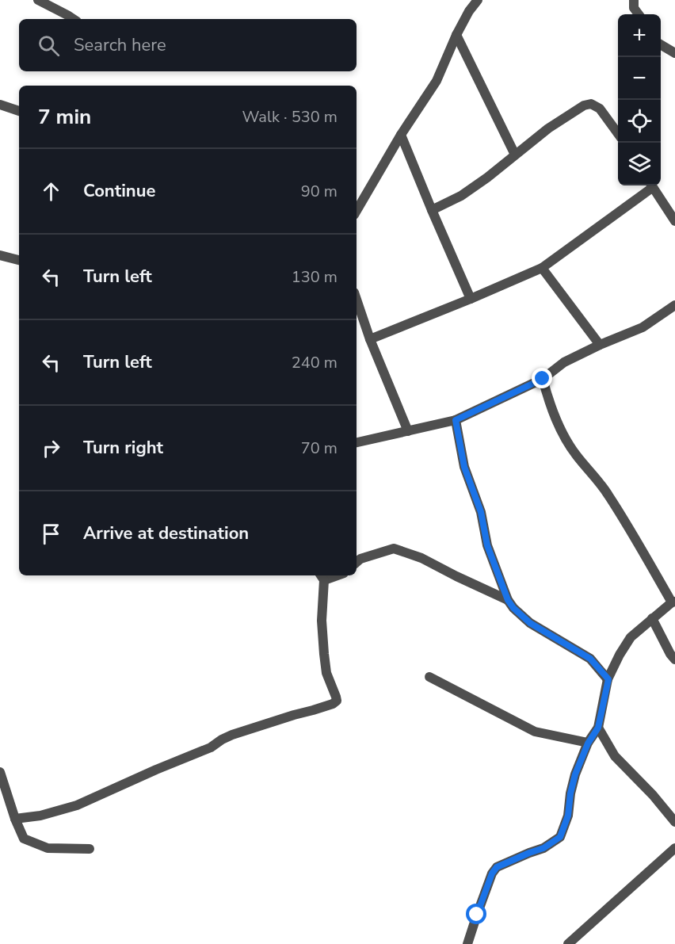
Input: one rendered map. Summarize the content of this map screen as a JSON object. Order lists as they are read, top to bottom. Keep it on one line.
{"page":{"map_buttons":["+","−"],"search":"Search here","heading":["7 min","Walk · 530 m"],"list":[["Continue","90 m"],["Turn left","130 m"],["Turn left","240 m"],["Turn right","70 m"],"Arrive at destination"]}}
